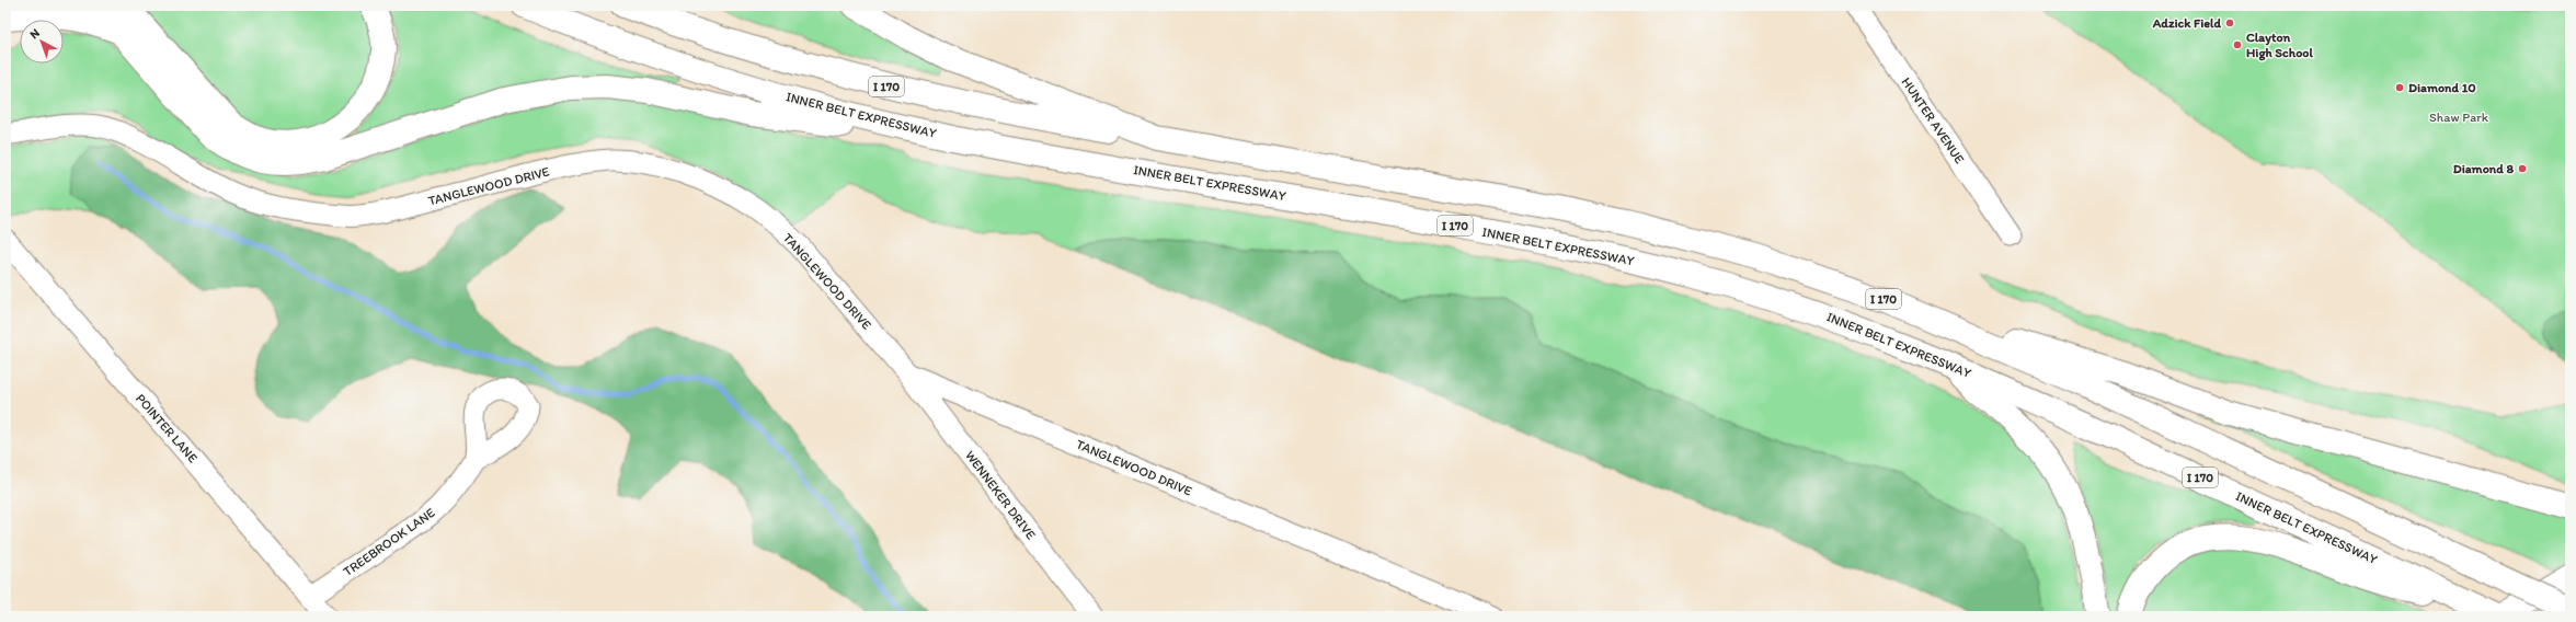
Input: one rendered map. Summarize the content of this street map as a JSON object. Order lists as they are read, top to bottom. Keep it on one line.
{"streets":{"highway":["I 170","INNER BELT EXPRESSWAY"],"street":["HUNTER AVENUE","TANGLEWOOD DRIVE","POINTER LANE","WENNEKER DRIVE","TREEBROOK LANE"]},"crossings":[["TANGLEWOOD DRIVE","WENNEKER DRIVE"],["POINTER LANE","TREEBROOK LANE"]],"parks":["Shaw Park"],"places":["Adzick Field","Clayton High School","Diamond 10","Diamond 8"],"north":"top left"}
